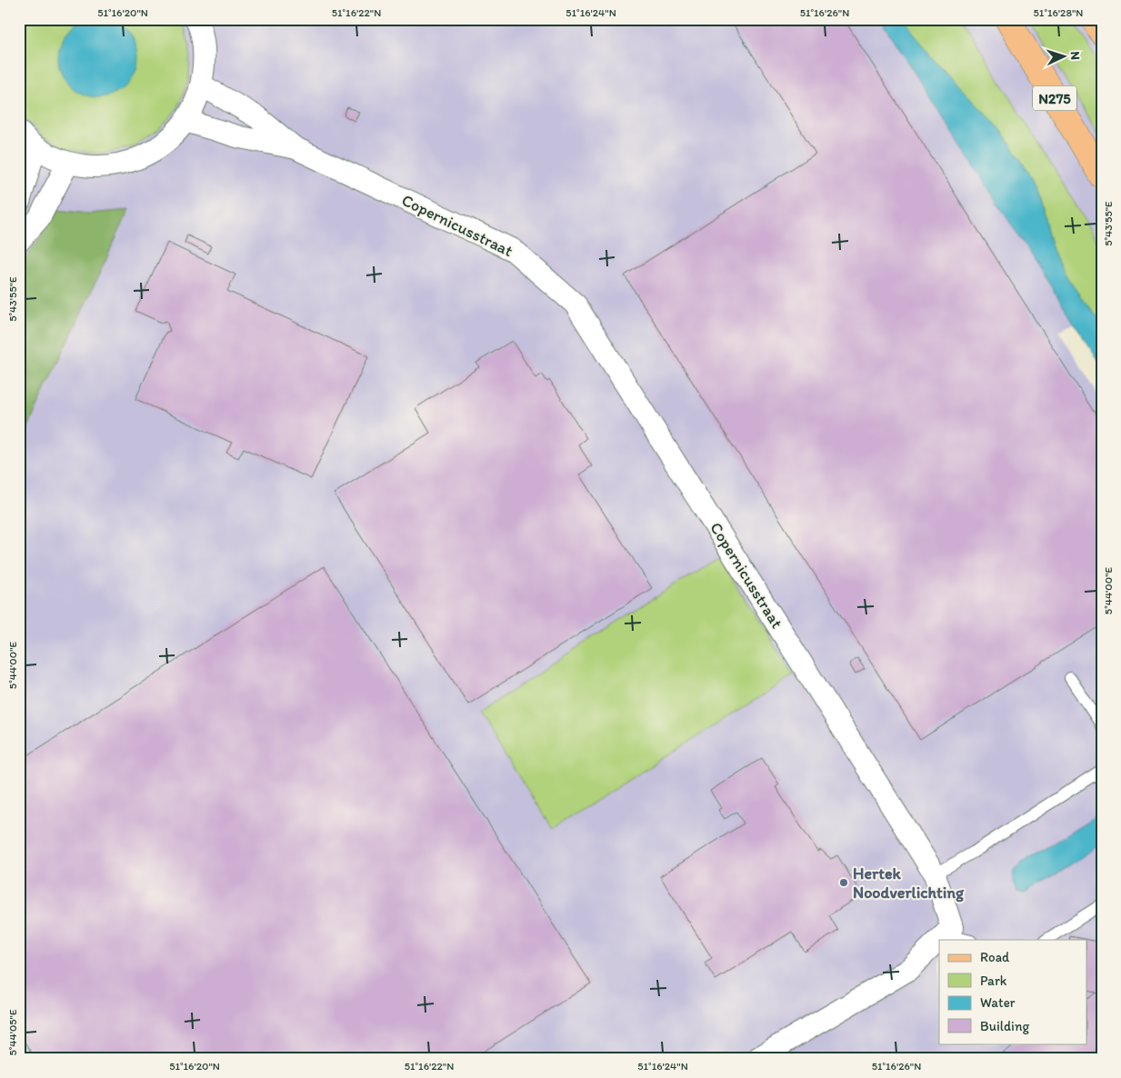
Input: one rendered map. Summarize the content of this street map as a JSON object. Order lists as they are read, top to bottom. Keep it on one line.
{"streets":{"main road":["N275"],"street":["Copernicusstraat"]},"places":["Hertek Noodverlichting"],"legend":["Road","Park","Water","Building"],"north":"right","coordinates":["51°16'20\"N","51°16'22\"N","51°16'24\"N","51°16'26\"N","51°16'28\"N","5°43'55\"E","5°44'00\"E","5°44'05\"E"]}
